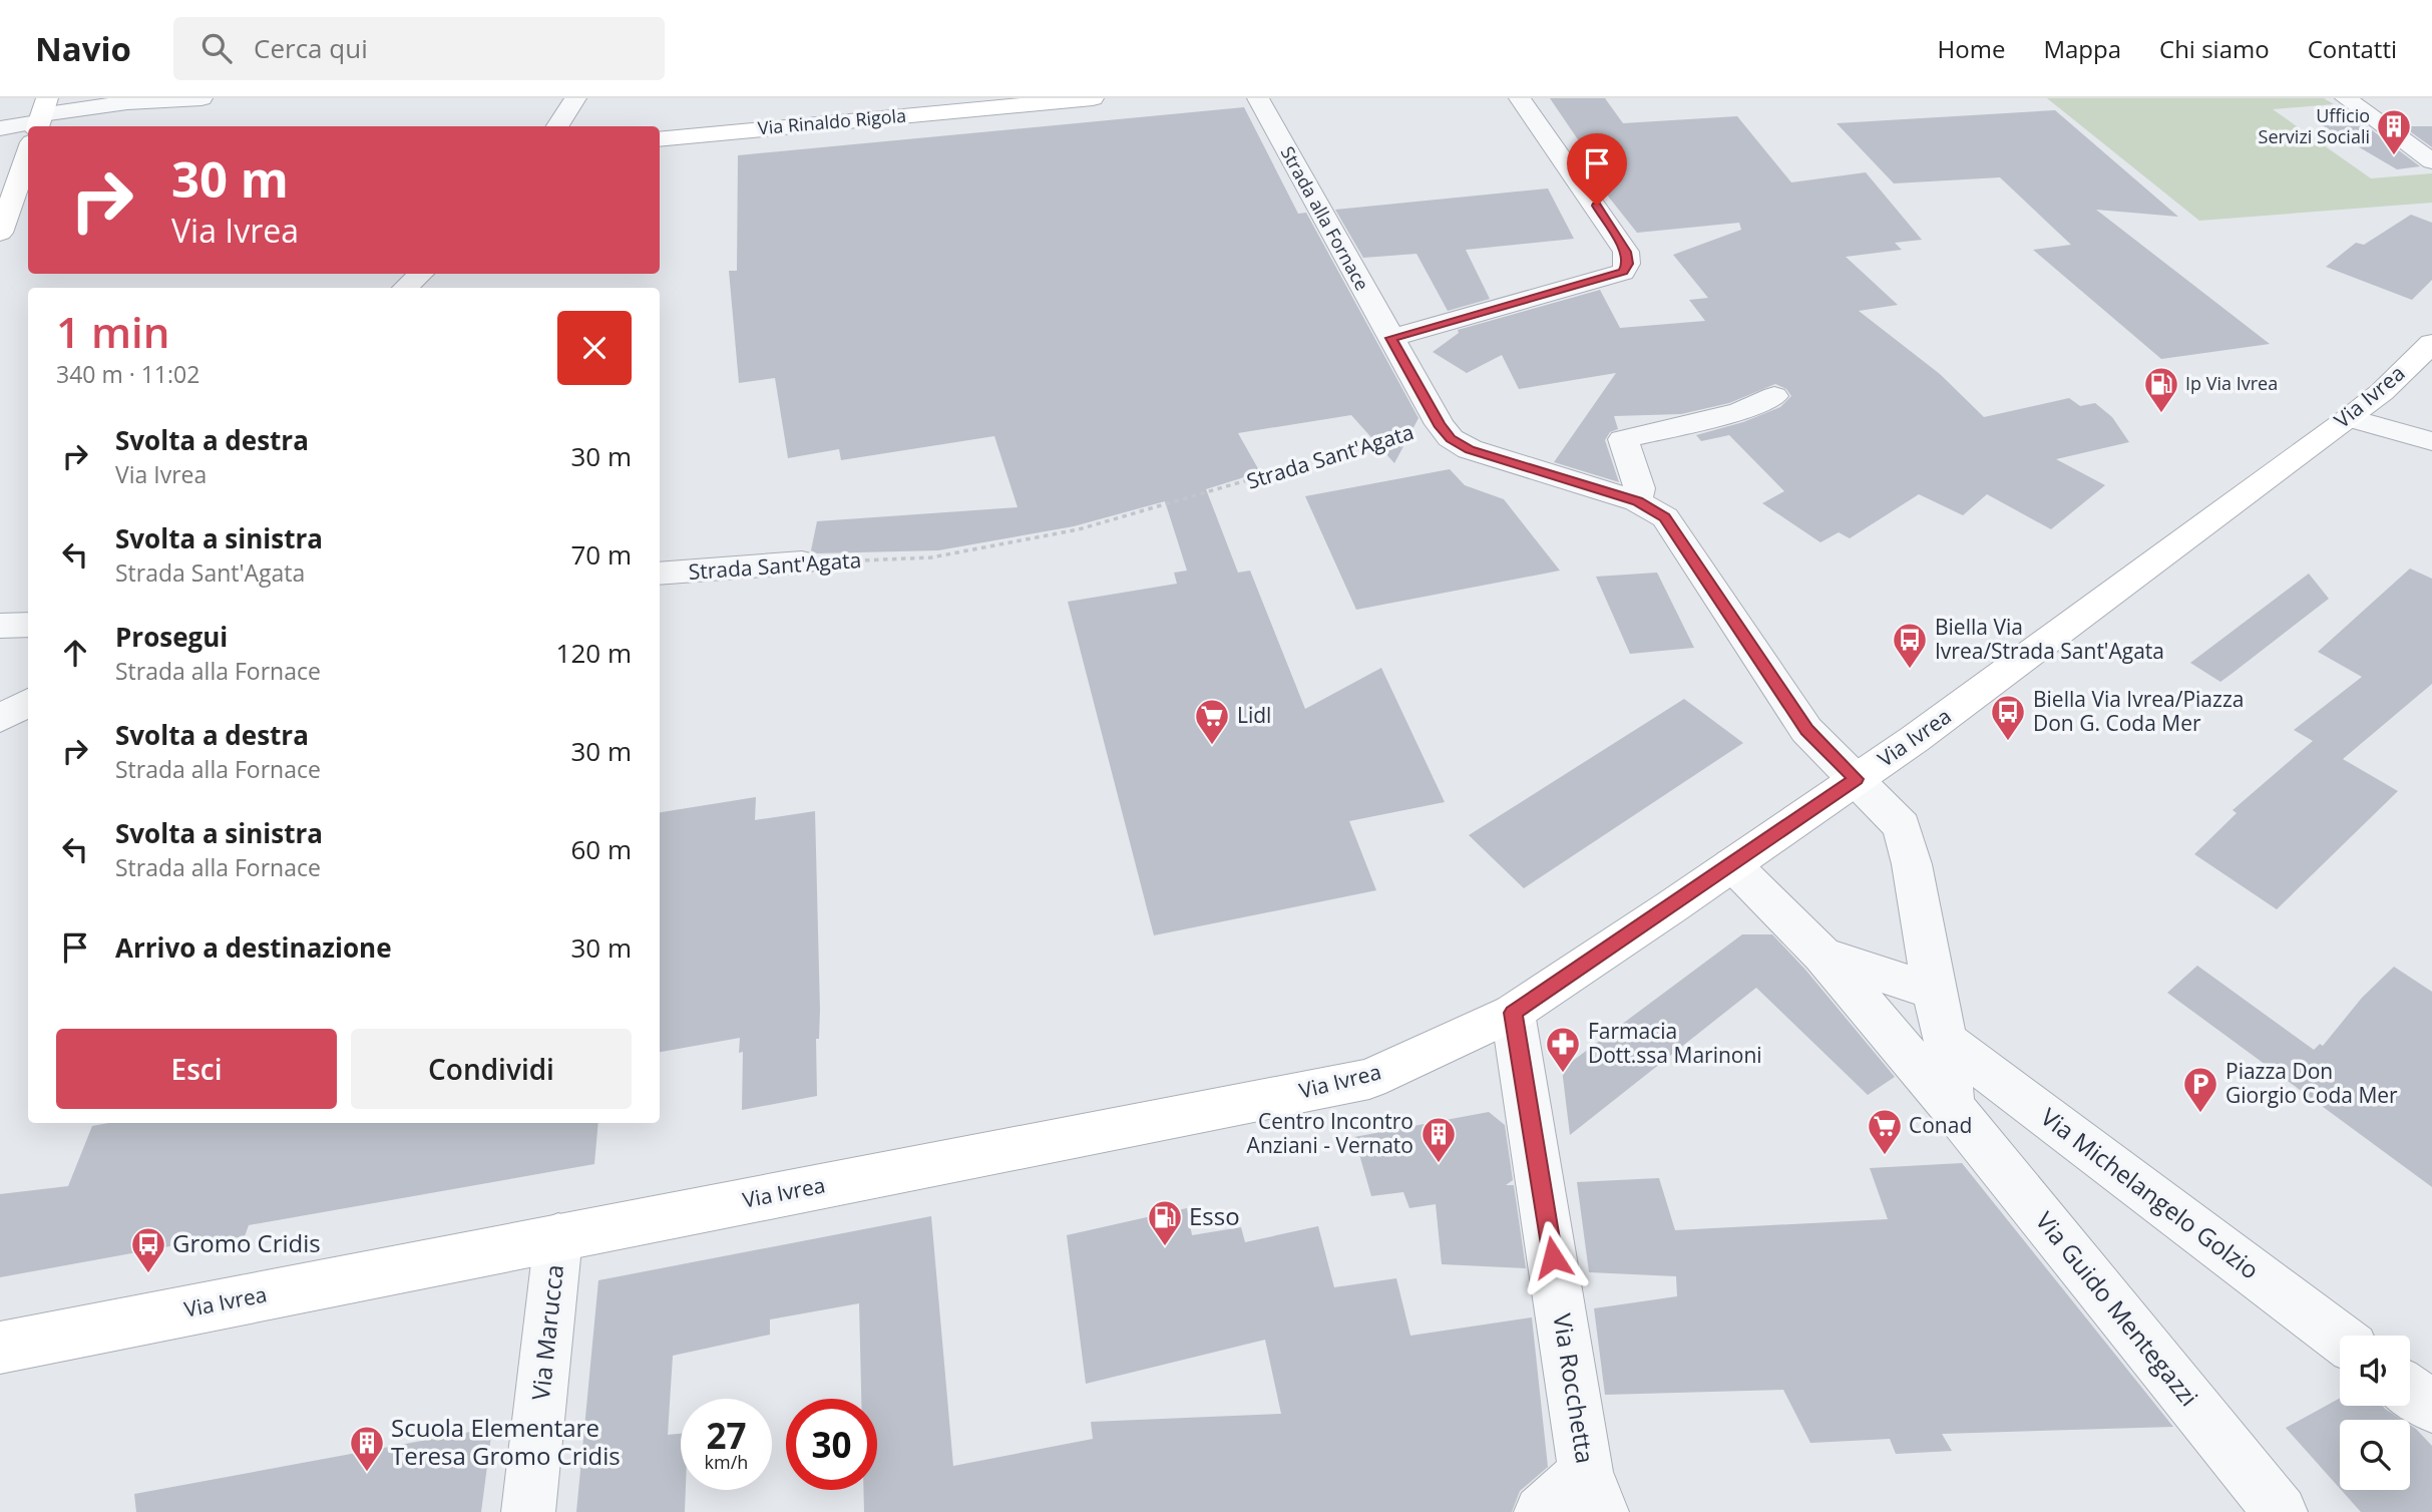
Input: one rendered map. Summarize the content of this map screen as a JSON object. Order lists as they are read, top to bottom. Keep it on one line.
{"streets":{"main road":["Via Rinaldo Rigola","Via Ivrea"],"street":["Strada alla Fornace","Strada Sant'Agata","Via Michelangelo Golzio","Via Guido Mentegazzi","Via Marucca","Via Rocchetta"]},"crossings":[["Strada alla Fornace","Strada Sant'Agata"],["Via Ivrea","Strada Sant'Agata"],["Via Ivrea","Via Guido Mentegazzi"],["Via Ivrea","Via Marucca"],["Via Ivrea","Via Rocchetta"]],"places":{"building":["Ufficio Servizi Sociali","Centro Incontro Anziani - Vernato","Scuola Elementare Teresa Gromo Cridis"],"fuel station":["Ip Via Ivrea","Esso"],"bus stop":["Biella Via Ivrea/Strada Sant'Agata","Biella Via Ivrea/Piazza Don G. Coda Mer","Gromo Cridis"],"supermarket":["Lidl","Conad"],"pharmacy":["Farmacia Dott.ssa Marinoni"],"parking":["Piazza Don Giorgio Coda Mer"]},"page":{"header":"Navio","search":"Cerca qui","nav":["Home","Mappa","Chi siamo","Contatti"],"turn":["30 m","Via Ivrea"],"heading":["1 min","340 m · 11:02"],"list":[{"name":"Svolta a destra","note":"Via Ivrea","value":"30 m"},{"name":"Svolta a sinistra","note":"Strada Sant'Agata","value":"70 m"},{"name":"Prosegui","note":"Strada alla Fornace","value":"120 m"},{"name":"Svolta a destra","note":"Strada alla Fornace","value":"30 m"},{"name":"Svolta a sinistra","note":"Strada alla Fornace","value":"60 m"},{"name":"Arrivo a destinazione","value":"30 m"}],"buttons":["Esci","Condividi"],"speed":"27 km/h","limit":"30"}}
